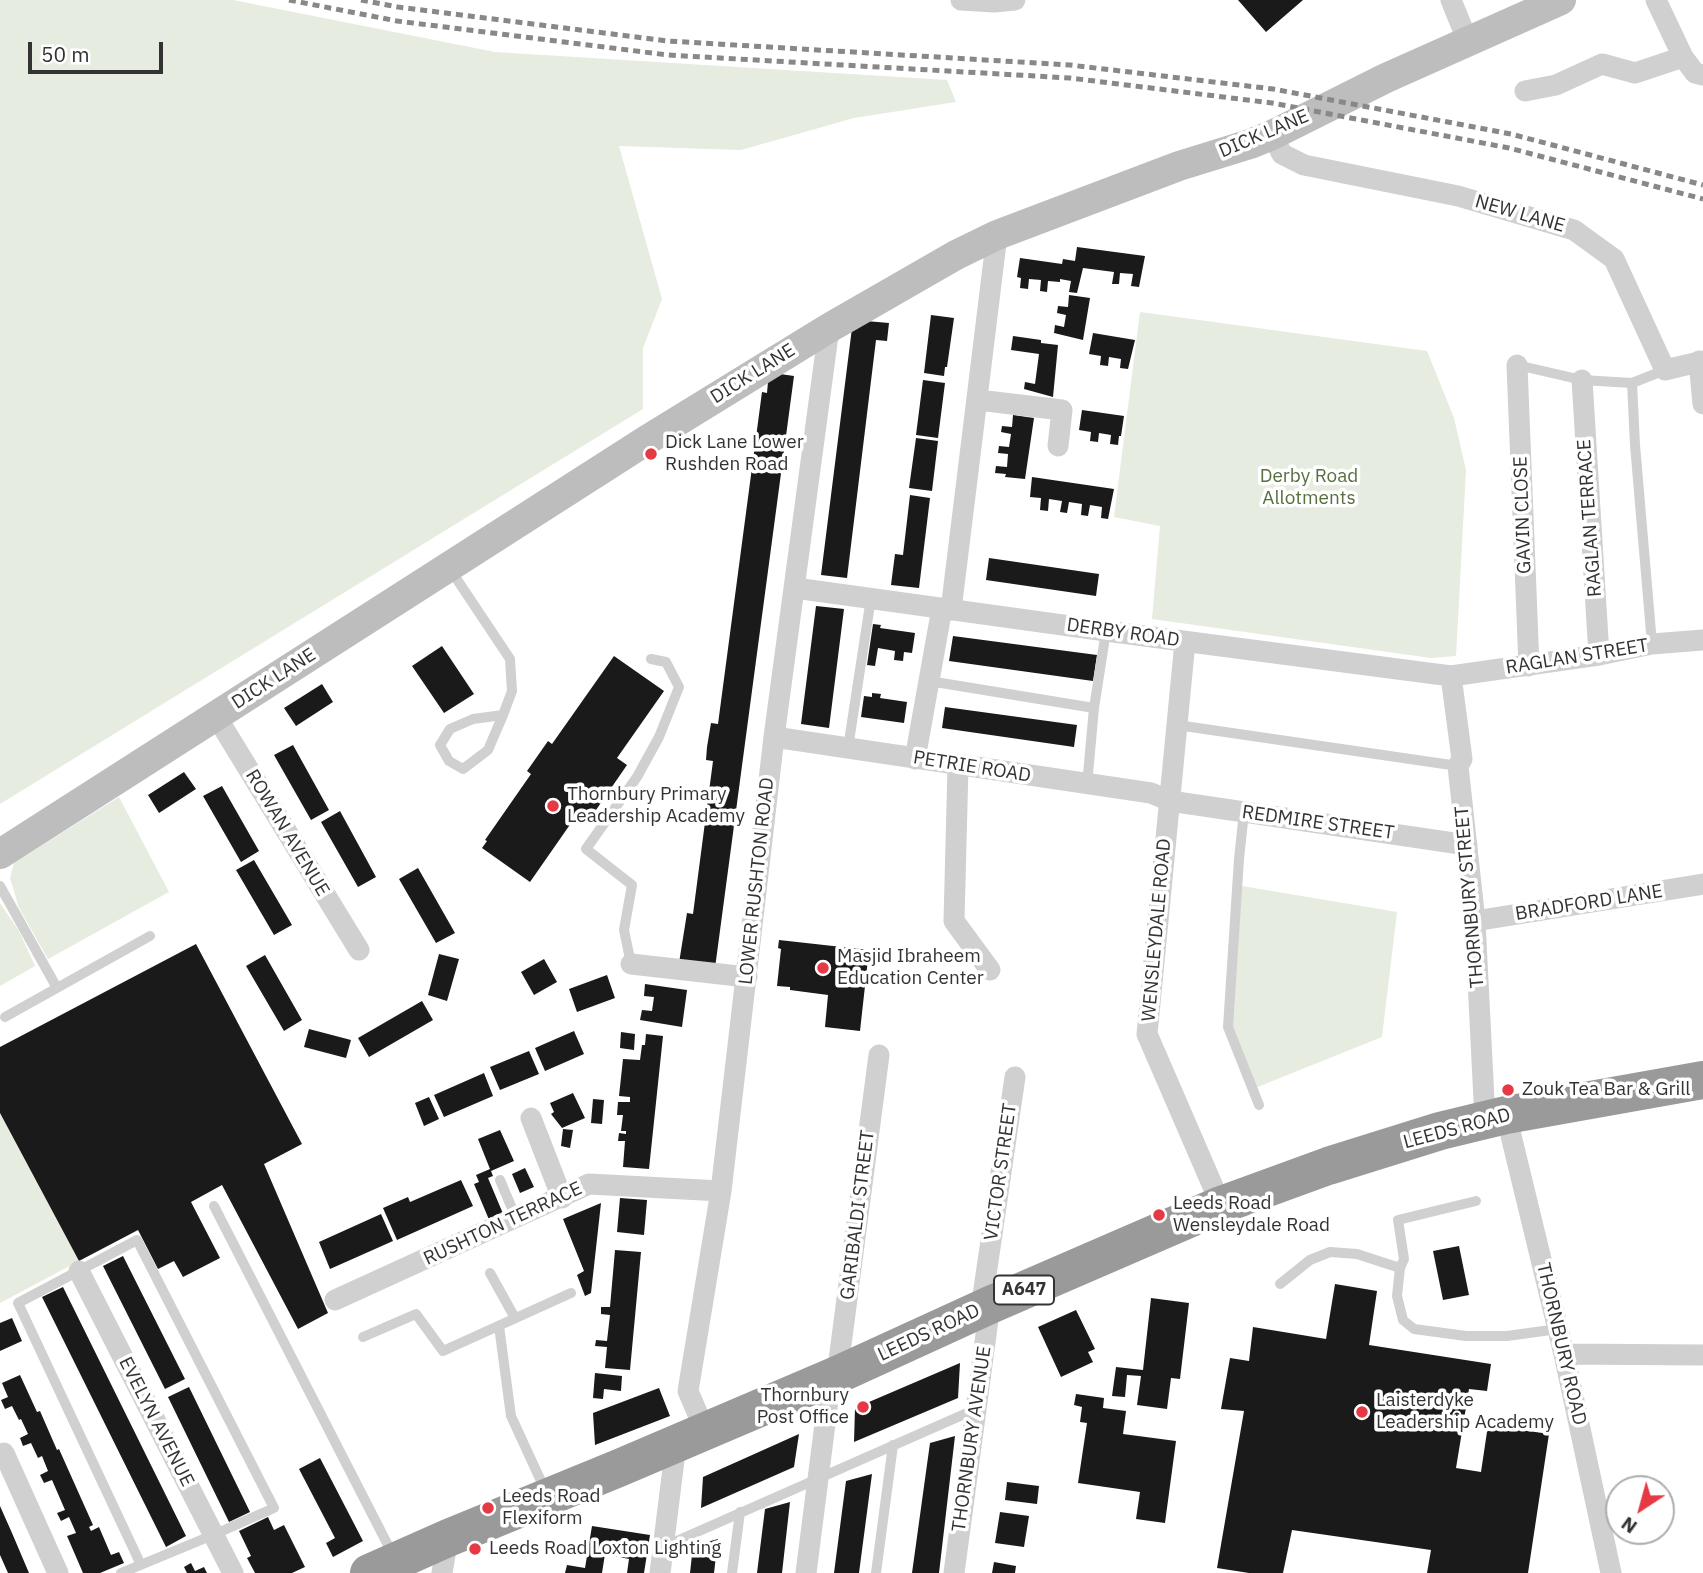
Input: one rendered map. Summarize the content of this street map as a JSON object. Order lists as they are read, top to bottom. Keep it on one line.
{"streets":{"highway":["LEEDS ROAD","A647"],"street":["DICK LANE","NEW LANE","GAVIN CLOSE","RAGLAN TERRACE","DERBY ROAD","RAGLAN STREET","PETRIE ROAD","REDMIRE STREET","ROWAN AVENUE","LOWER RUSHTON ROAD","THORNBURY STREET","BRADFORD LANE","WENSLEYDALE ROAD","VICTOR STREET","GARIBALDI STREET","RUSHTON TERRACE","THORNBURY ROAD","EVELYN AVENUE","THORNBURY AVENUE"]},"crossings":[["DICK LANE","NEW LANE"],["DICK LANE","ROWAN AVENUE"],["DICK LANE","LOWER RUSHTON ROAD"],["GAVIN CLOSE","RAGLAN STREET"],["RAGLAN TERRACE","RAGLAN STREET"],["DERBY ROAD","RAGLAN STREET"],["DERBY ROAD","LOWER RUSHTON ROAD"],["DERBY ROAD","THORNBURY STREET"],["DERBY ROAD","WENSLEYDALE ROAD"],["RAGLAN STREET","THORNBURY STREET"],["PETRIE ROAD","REDMIRE STREET"],["PETRIE ROAD","LOWER RUSHTON ROAD"],["PETRIE ROAD","WENSLEYDALE ROAD"],["REDMIRE STREET","THORNBURY STREET"],["REDMIRE STREET","WENSLEYDALE ROAD"],["LOWER RUSHTON ROAD","LEEDS ROAD"],["LOWER RUSHTON ROAD","RUSHTON TERRACE"],["THORNBURY STREET","BRADFORD LANE"],["THORNBURY STREET","LEEDS ROAD"],["THORNBURY STREET","THORNBURY ROAD"],["WENSLEYDALE ROAD","LEEDS ROAD"],["LEEDS ROAD","VICTOR STREET"],["LEEDS ROAD","GARIBALDI STREET"],["LEEDS ROAD","THORNBURY ROAD"],["LEEDS ROAD","THORNBURY AVENUE"],["VICTOR STREET","THORNBURY AVENUE"]],"parks":["Derby Road Allotments"],"places":["Dick Lane Lower Rushden Road","Thornbury Primary Leadership Academy","Masjid Ibraheem Education Center","Zouk Tea Bar & Grill","Leeds Road Wensleydale Road","Thornbury Post Office","Laisterdyke Leadership Academy","Leeds Road Flexiform","Leeds Road Loxton Lighting"],"scale_bar":"50 m","north":"bottom left"}
